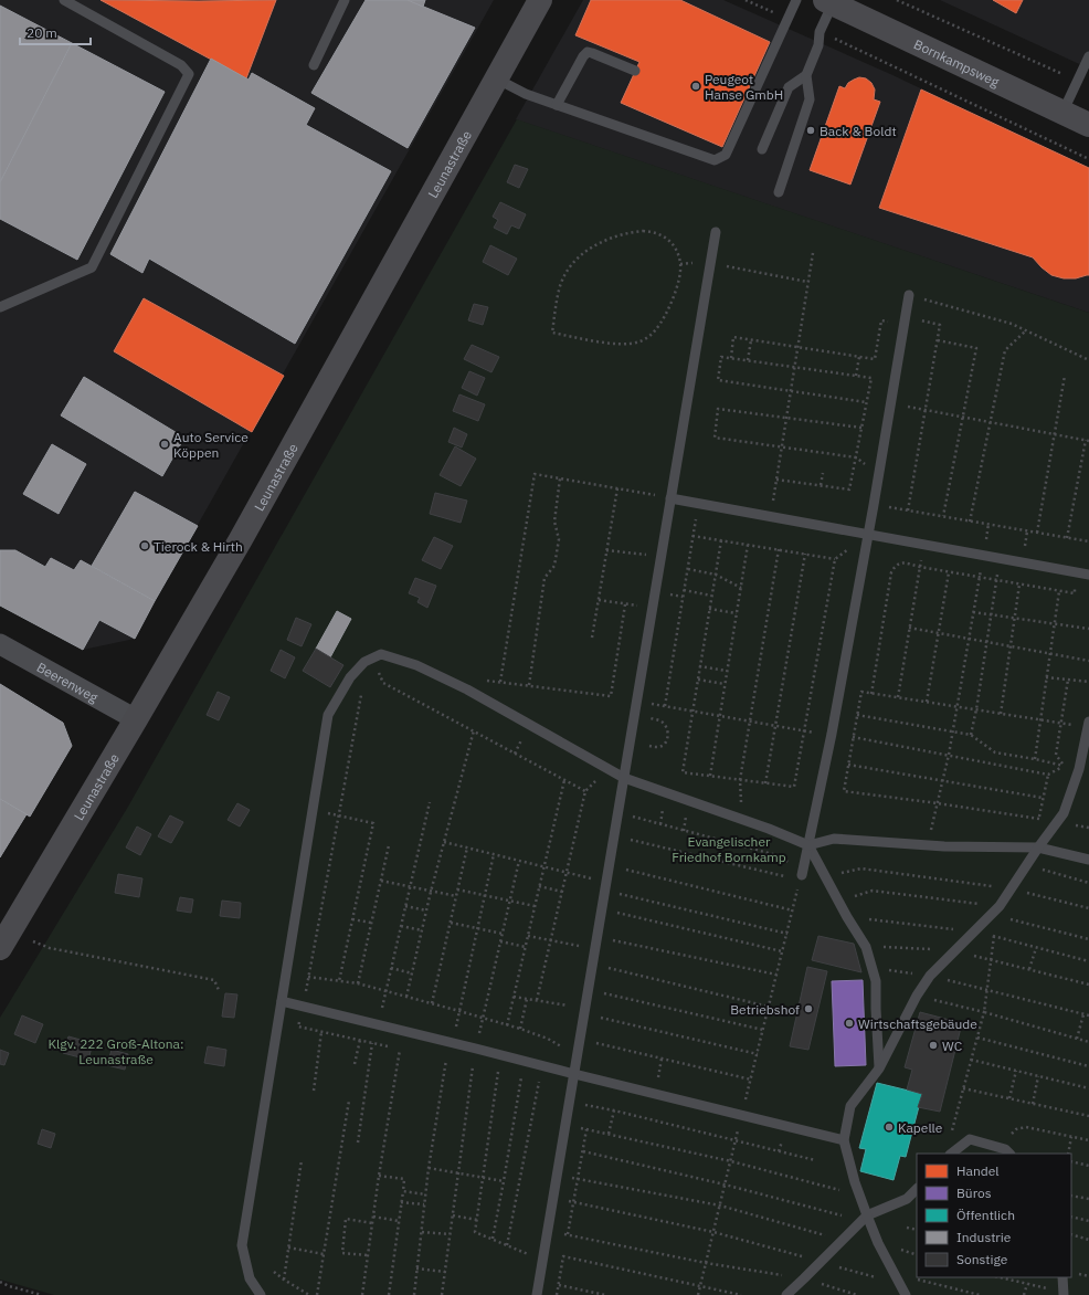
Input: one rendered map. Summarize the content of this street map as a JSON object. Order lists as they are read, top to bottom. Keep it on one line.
{"streets":{"street":["Bornkampsweg","Leunastraße","Beerenweg"]},"crossings":[["Leunastraße","Beerenweg"]],"parks":["Evangelischer Friedhof Bornkamp","Klgv. 222 Groß-Altona: Leunastraße"],"places":["Peugeot Hanse GmbH","Back & Boldt","Auto Service Köppen","Tierock & Hirth","Betriebshof","Wirtschaftsgebäude","WC","Kapelle"],"legend":["Handel","Büros","Öffentlich","Industrie","Sonstige"],"scale_bar":"20 m"}
